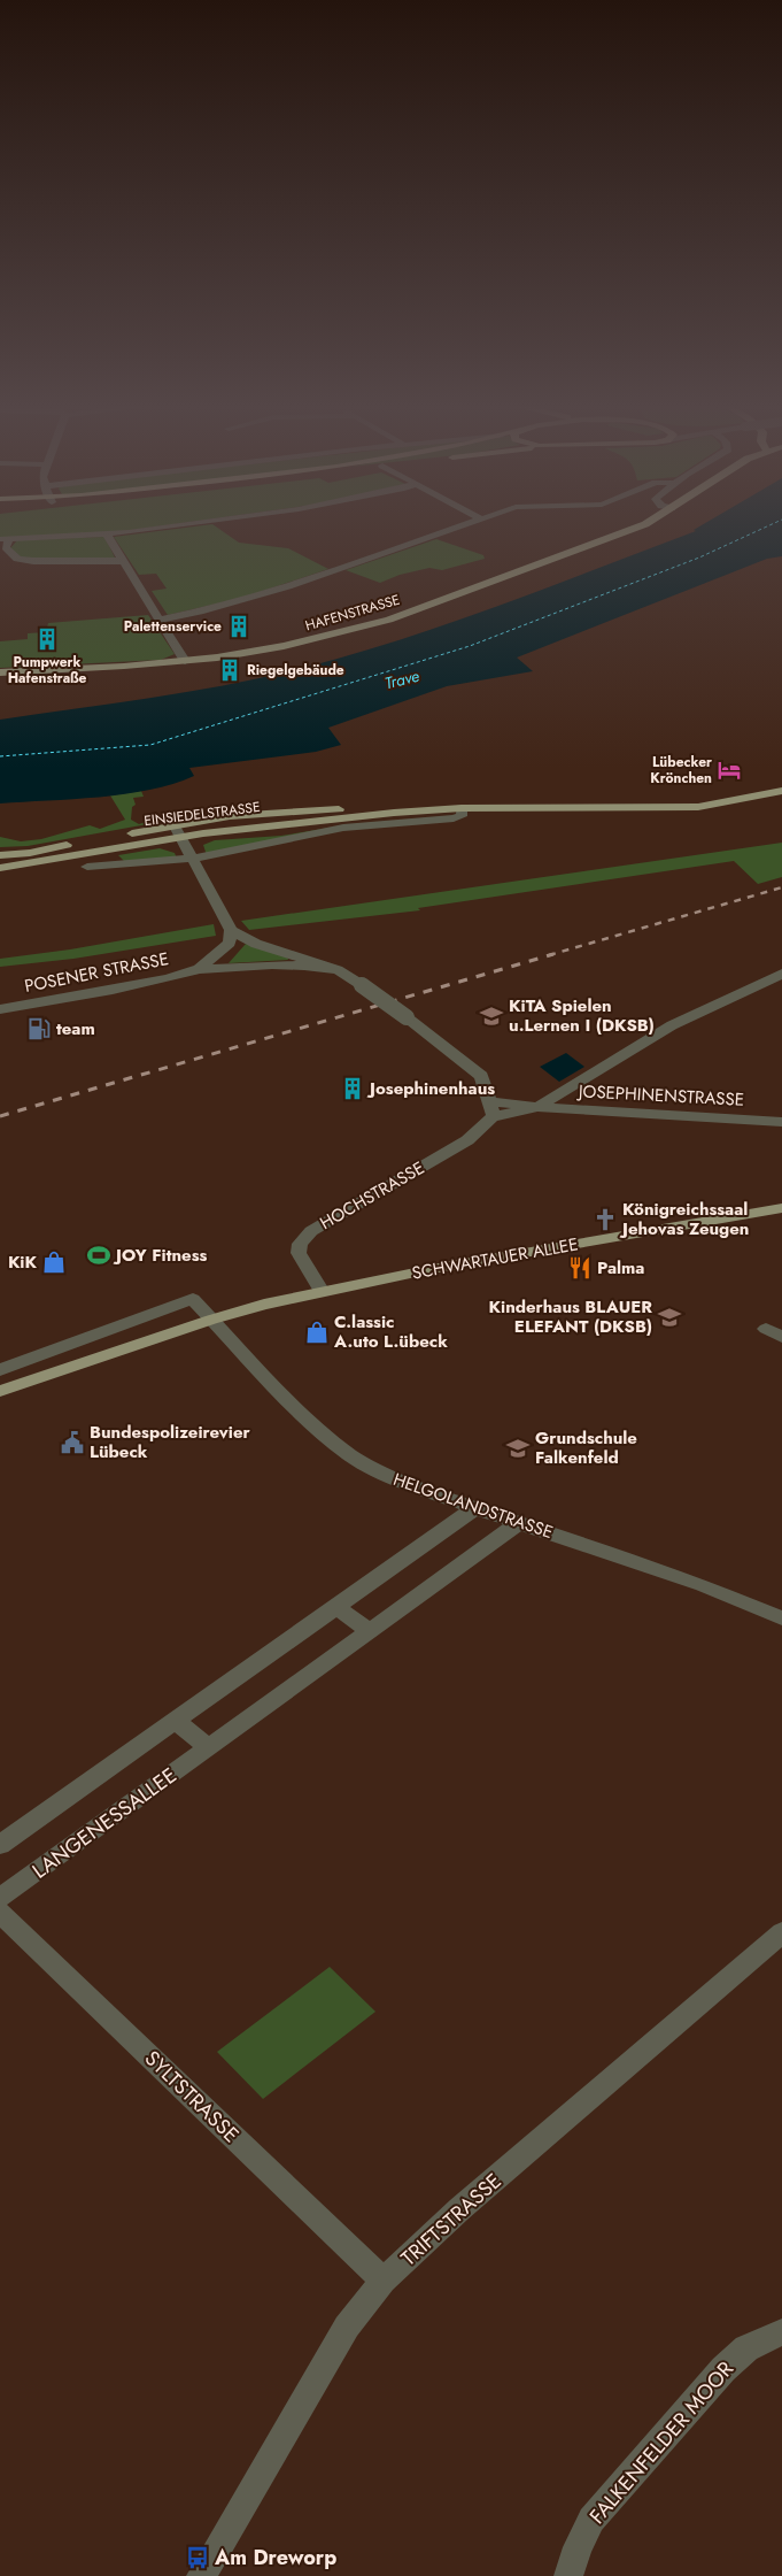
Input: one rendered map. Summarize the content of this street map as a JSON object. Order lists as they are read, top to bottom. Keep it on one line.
{"streets":{"main road":["HAFENSTRASSE","EINSIEDELSTRASSE","SCHWARTAUER ALLEE"],"street":["POSENER STRASSE","JOSEPHINENSTRASSE","HOCHSTRASSE","HELGOLANDSTRASSE","LANGENESSALLEE","SYLTSTRASSE","TRIFTSTRASSE","FALKENFELDER MOOR"]},"crossings":[["HOCHSTRASSE","SCHWARTAUER ALLEE"],["SCHWARTAUER ALLEE","HELGOLANDSTRASSE"],["HELGOLANDSTRASSE","LANGENESSALLEE"],["SYLTSTRASSE","TRIFTSTRASSE"]],"water":["Trave"],"places":{"building":["Palettenservice","Pumpwerk Hafenstraße","Riegelgebäude","Josephinenhaus"],"hotel":["Lübecker Krönchen"],"school or university":["KiTA Spielen u.Lernen I (DKSB)","Kinderhaus BLAUER ELEFANT (DKSB)","Grundschule Falkenfeld"],"fuel station":["team"],"church":["Königreichssaal Jehovas Zeugen"],"sports":["JOY Fitness"],"shop":["KiK","C.lassic A.uto L.übeck"],"restaurant":["Palma"],"public building":["Bundespolizeirevier Lübeck"],"bus stop":["Am Dreworp"]}}
